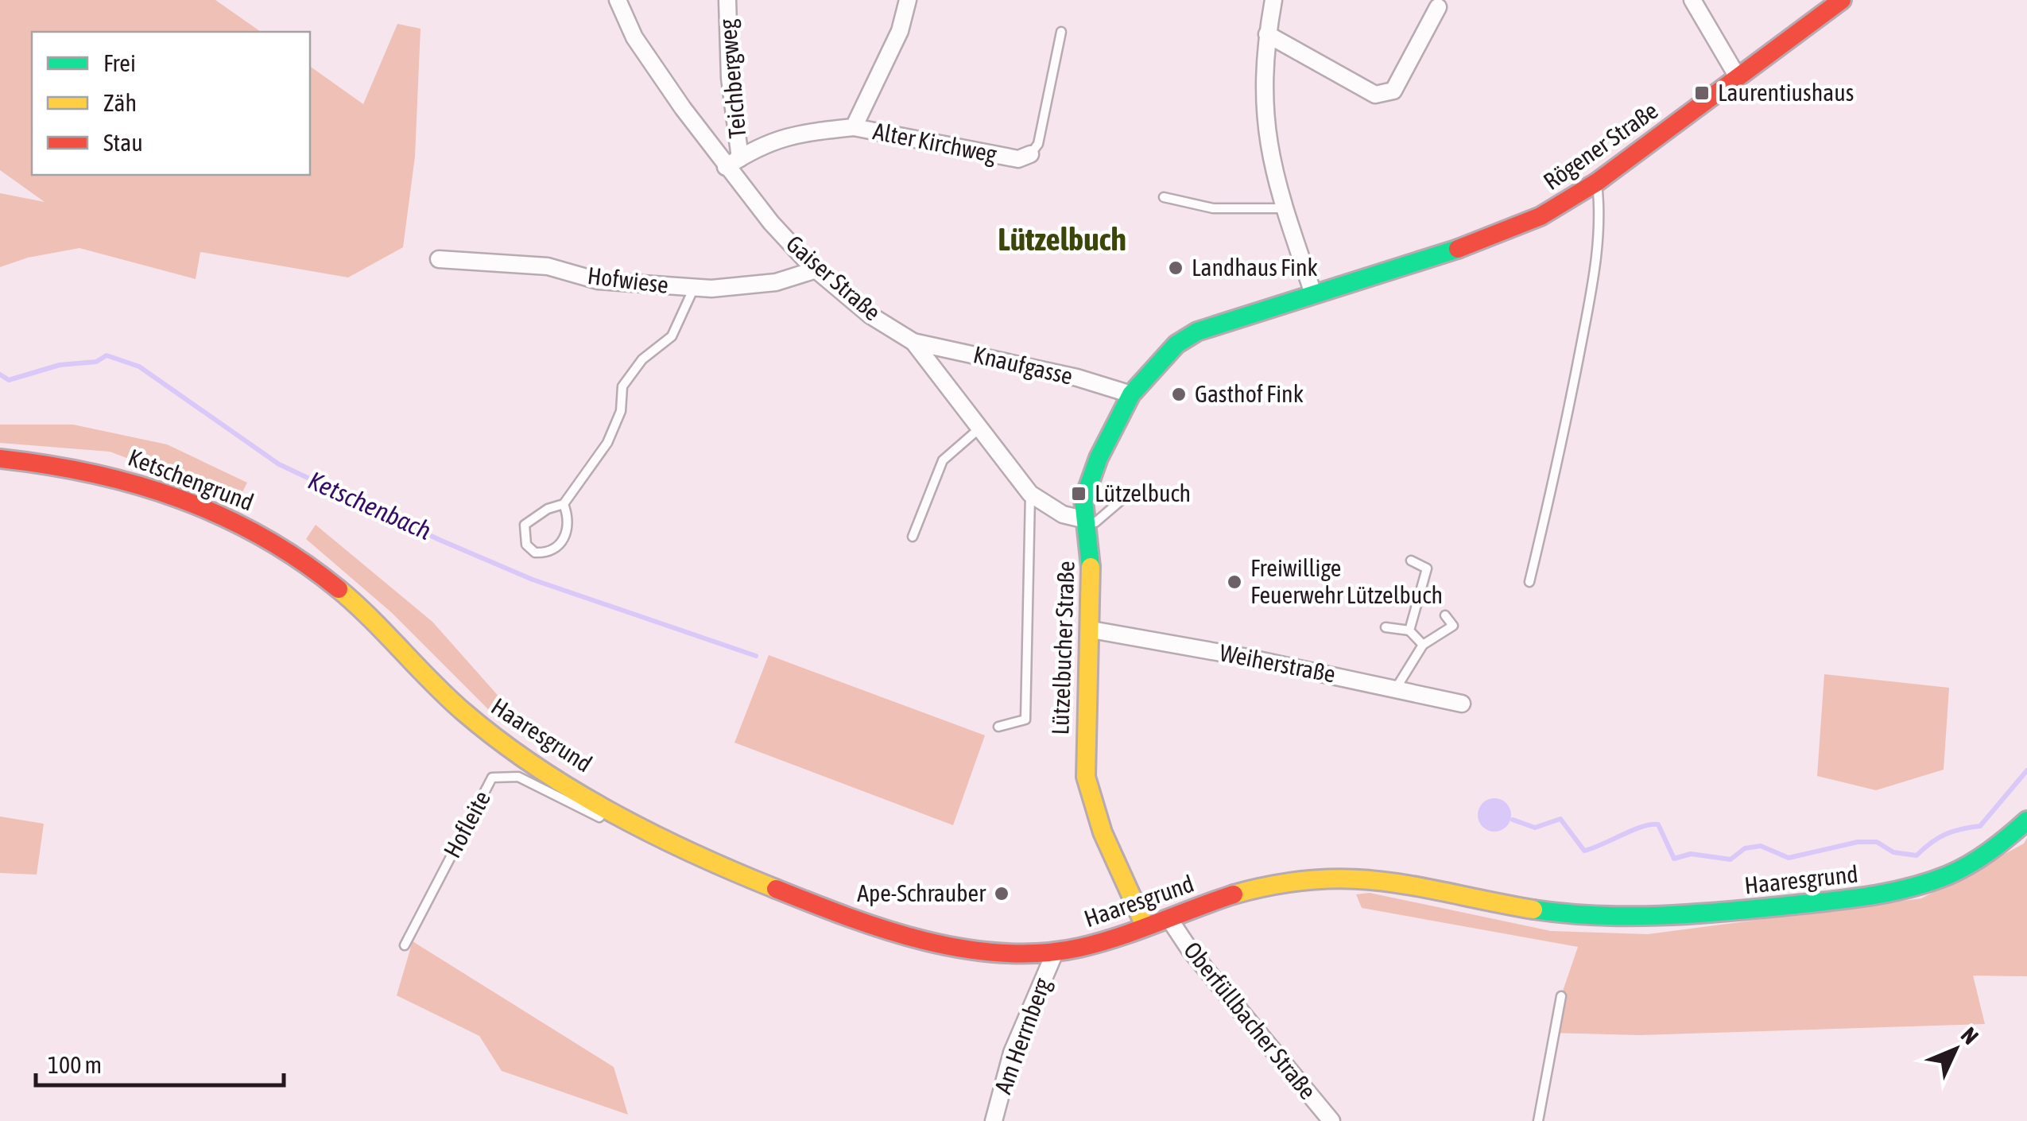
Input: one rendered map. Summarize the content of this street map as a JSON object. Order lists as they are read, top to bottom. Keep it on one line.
{"streets":{"street":["Teichbergweg","Alter Kirchweg","Rögener Straße","Gaiser Straße","Hofwiese","Knaufgasse","Ketschengrund","Lützelbucher Straße","Weiherstraße","Haaresgrund","Oberfüllbacher Straße","Am Herrnberg"],"lane":["Hofleite"]},"crossings":[["Teichbergweg","Alter Kirchweg"],["Teichbergweg","Gaiser Straße"],["Alter Kirchweg","Gaiser Straße"],["Rögener Straße","Lützelbucher Straße"],["Gaiser Straße","Hofwiese"],["Gaiser Straße","Knaufgasse"],["Gaiser Straße","Lützelbucher Straße"],["Knaufgasse","Lützelbucher Straße"],["Ketschengrund","Haaresgrund"],["Lützelbucher Straße","Weiherstraße"],["Lützelbucher Straße","Haaresgrund"],["Haaresgrund","Hofleite"],["Haaresgrund","Oberfüllbacher Straße"],["Haaresgrund","Am Herrnberg"]],"districts":["Lützelbuch"],"water":["Ketschenbach"],"places":{"transit":["Laurentiushaus","Lützelbuch"],"other":["Landhaus Fink","Gasthof Fink","Freiwillige Feuerwehr Lützelbuch","Ape-Schrauber"]},"legend":["Frei","Zäh","Stau"],"scale_bar":"100 m","north":"top right"}
